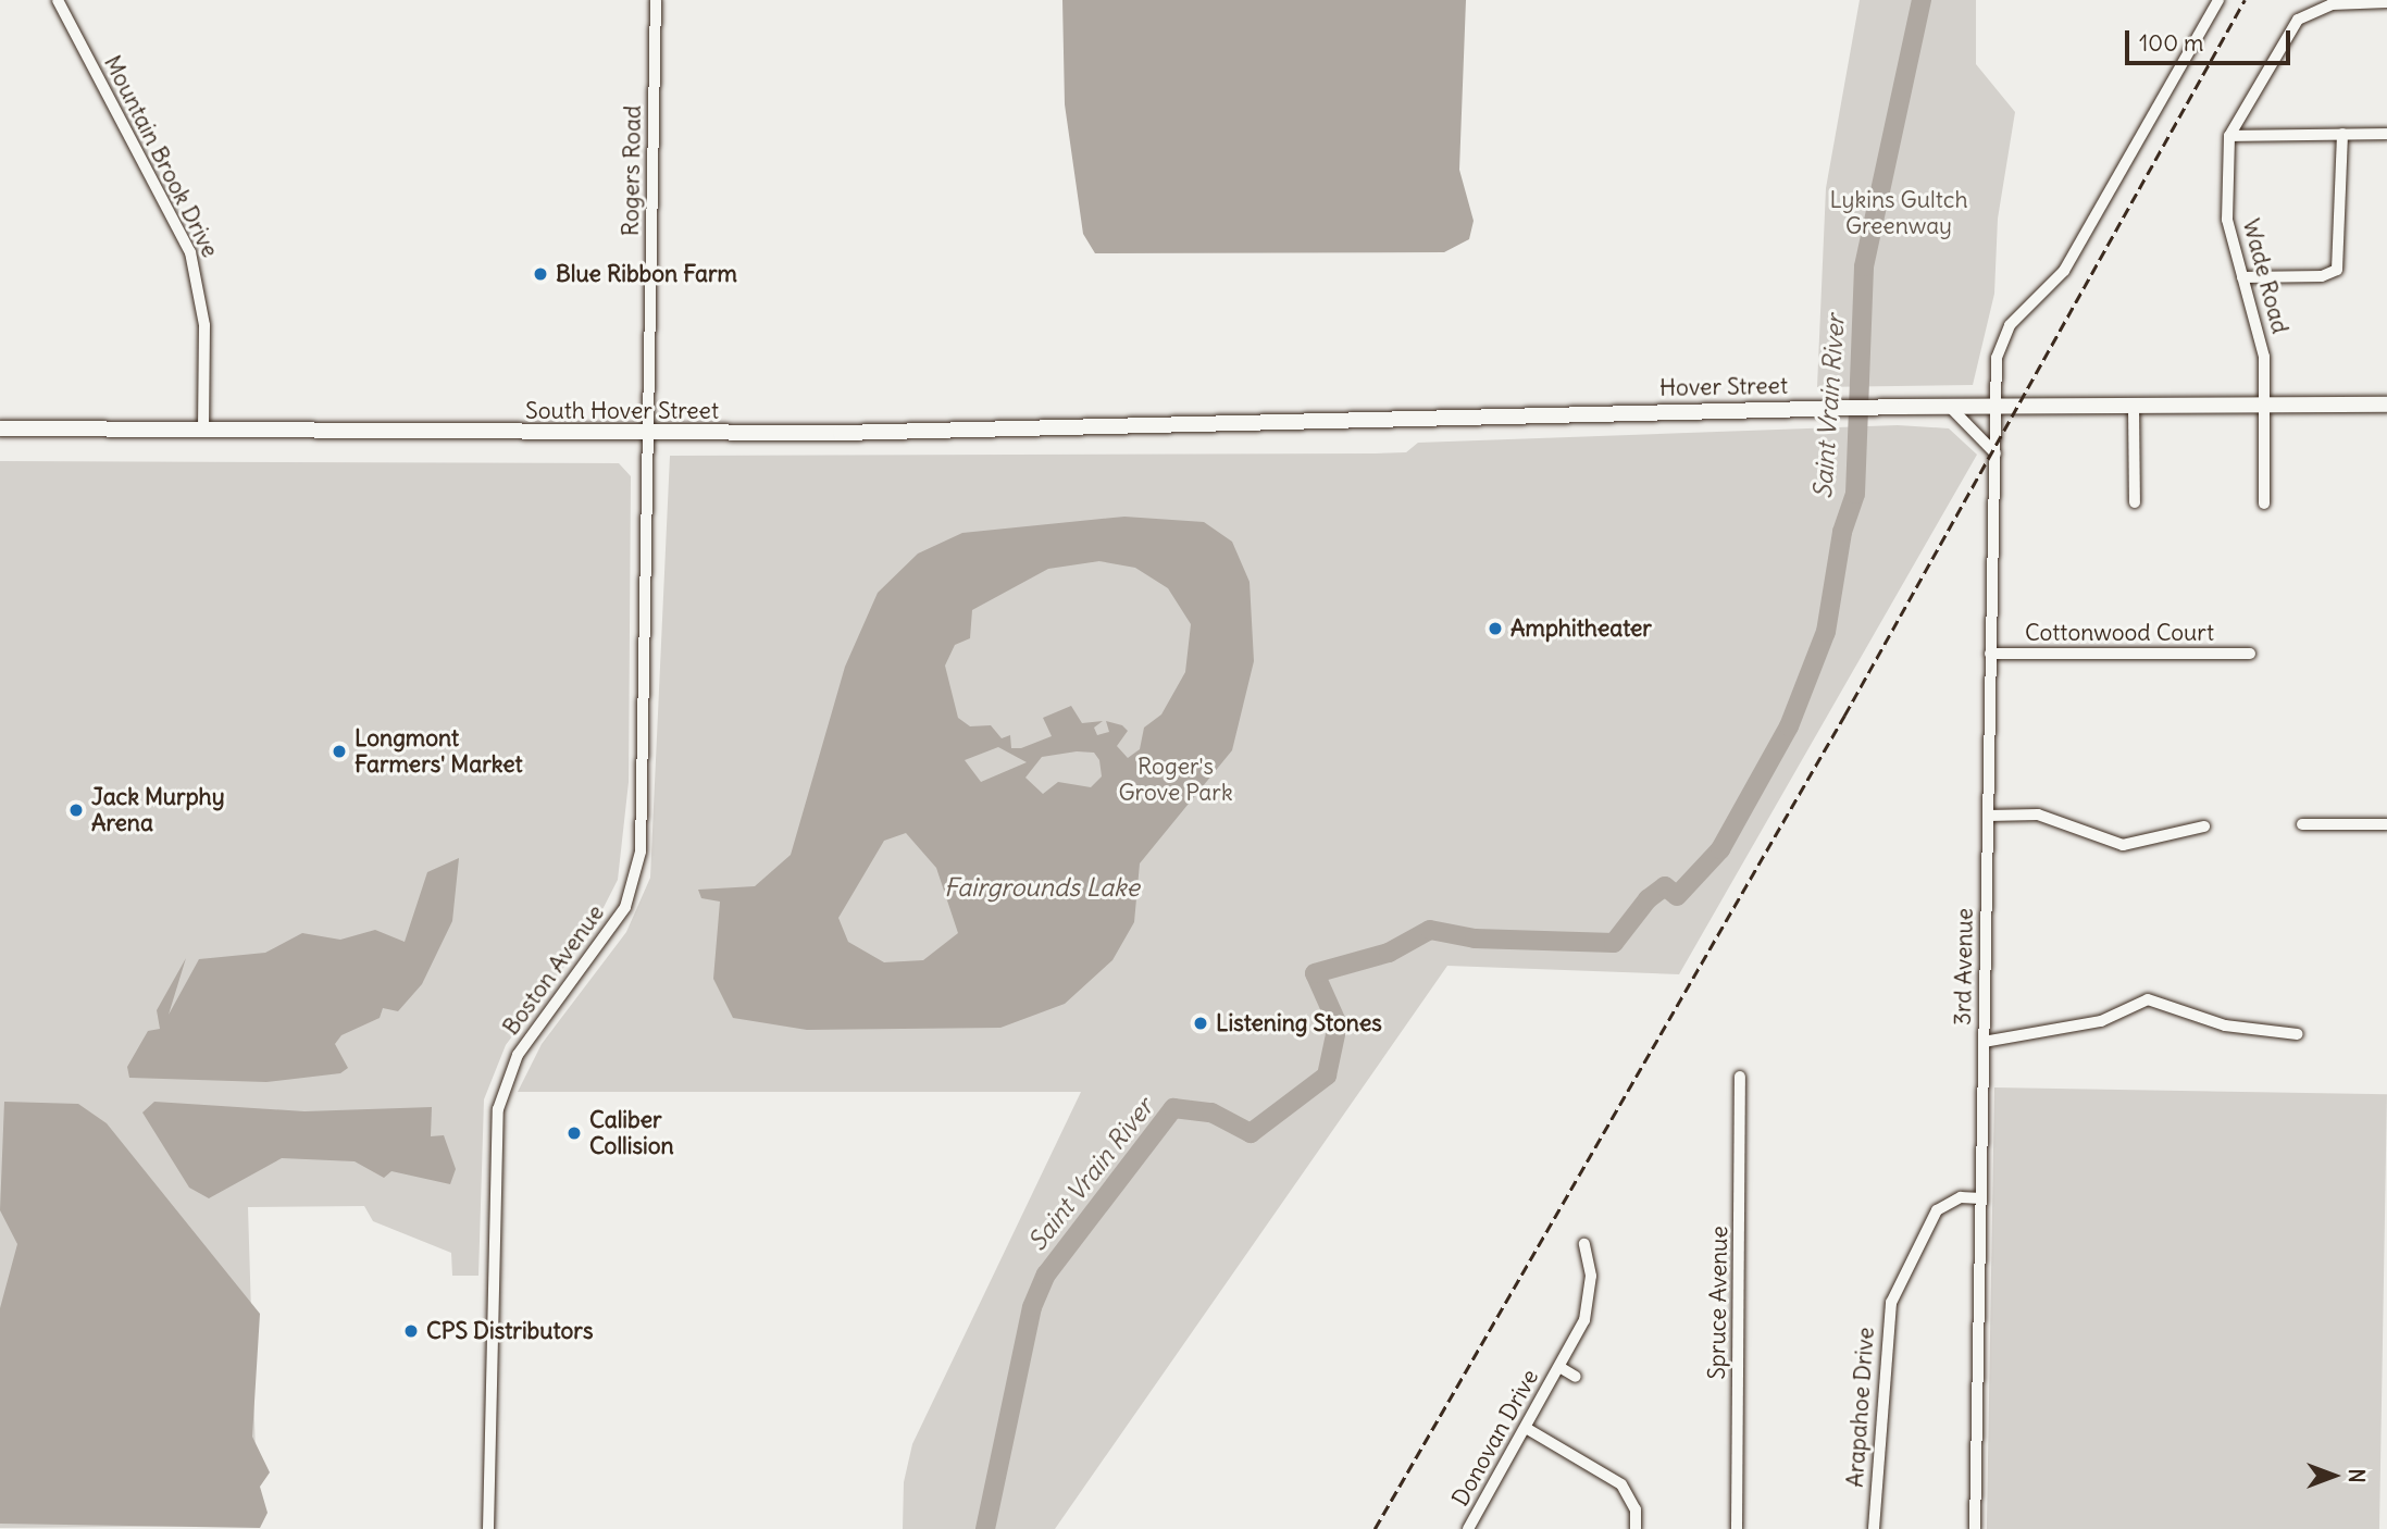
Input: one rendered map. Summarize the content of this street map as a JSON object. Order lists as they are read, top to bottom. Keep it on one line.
{"streets":{"main road":["Hover Street","South Hover Street"],"street":["Mountain Brook Drive","Rogers Road","Wade Road","Cottonwood Court","3rd Avenue","Boston Avenue","Spruce Avenue","Arapahoe Drive","Donovan Drive"]},"crossings":[["Mountain Brook Drive","South Hover Street"],["Rogers Road","South Hover Street"],["Rogers Road","Boston Avenue"],["Wade Road","Hover Street"],["Hover Street","South Hover Street"],["Hover Street","3rd Avenue"],["South Hover Street","Boston Avenue"],["Cottonwood Court","3rd Avenue"],["3rd Avenue","Arapahoe Drive"]],"water":["Saint Vrain River","Fairgrounds Lake"],"parks":["Lykins Gultch Greenway","Roger's Grove Park"],"places":["Blue Ribbon Farm","Amphitheater","Longmont Farmers' Market","Jack Murphy Arena","Listening Stones","Caliber Collision","CPS Distributors"],"scale_bar":"100 m","north":"right"}
